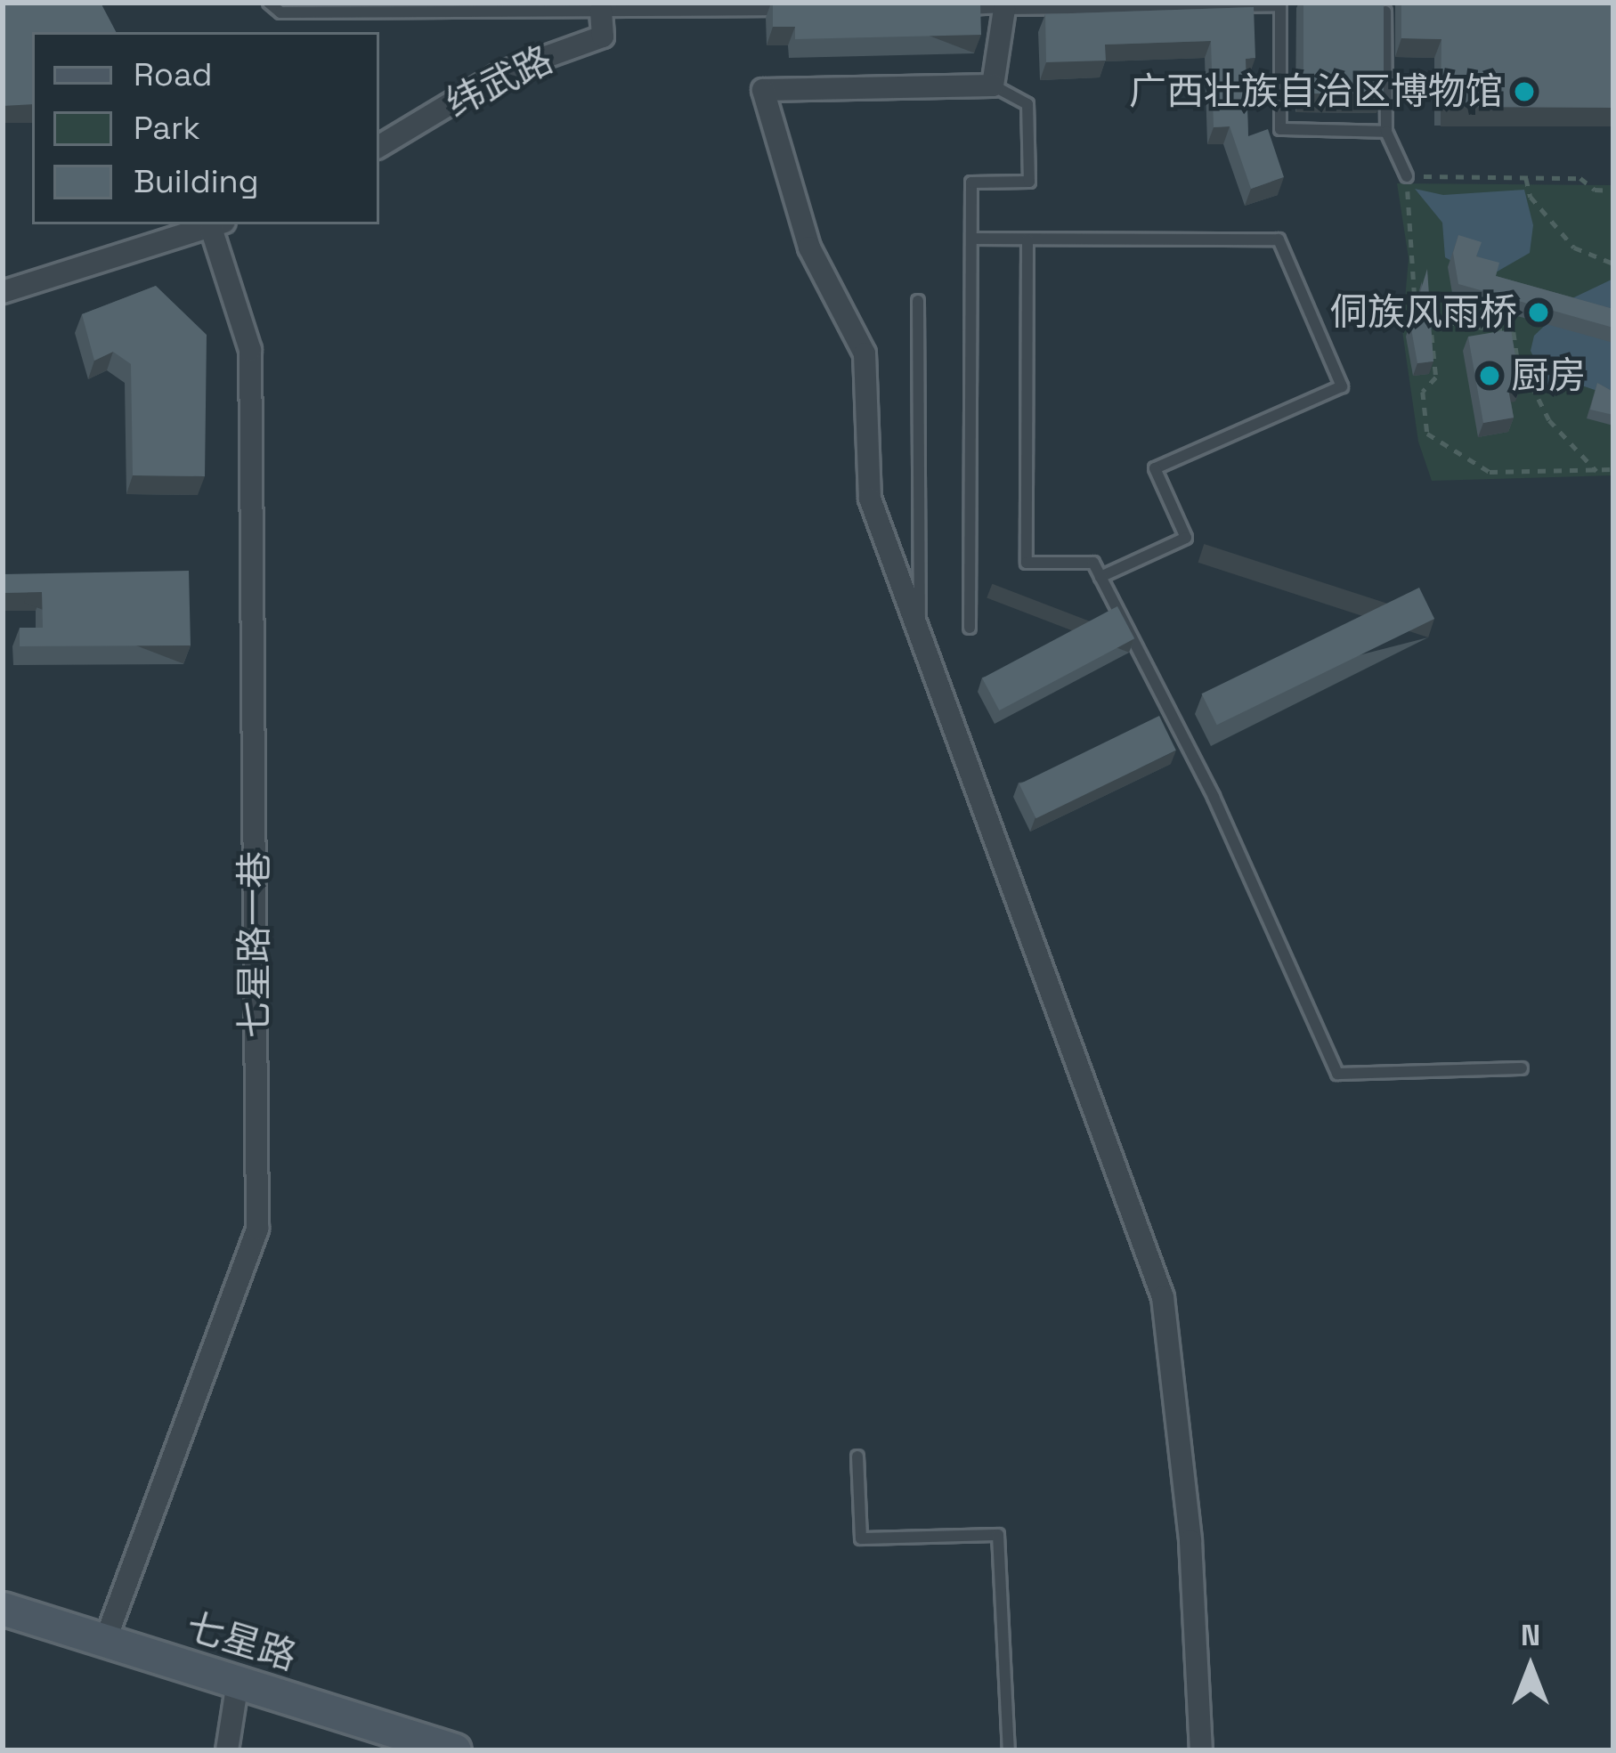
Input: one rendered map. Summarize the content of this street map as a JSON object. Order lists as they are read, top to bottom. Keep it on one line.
{"streets":{"main road":["七星路"],"street":["纬武路","七星路一巷"]},"crossings":[["七星路一巷","七星路"]],"places":["广西壮族自治区博物馆","侗族风雨桥","厨房"],"legend":["Road","Park","Building"],"north":"top"}
